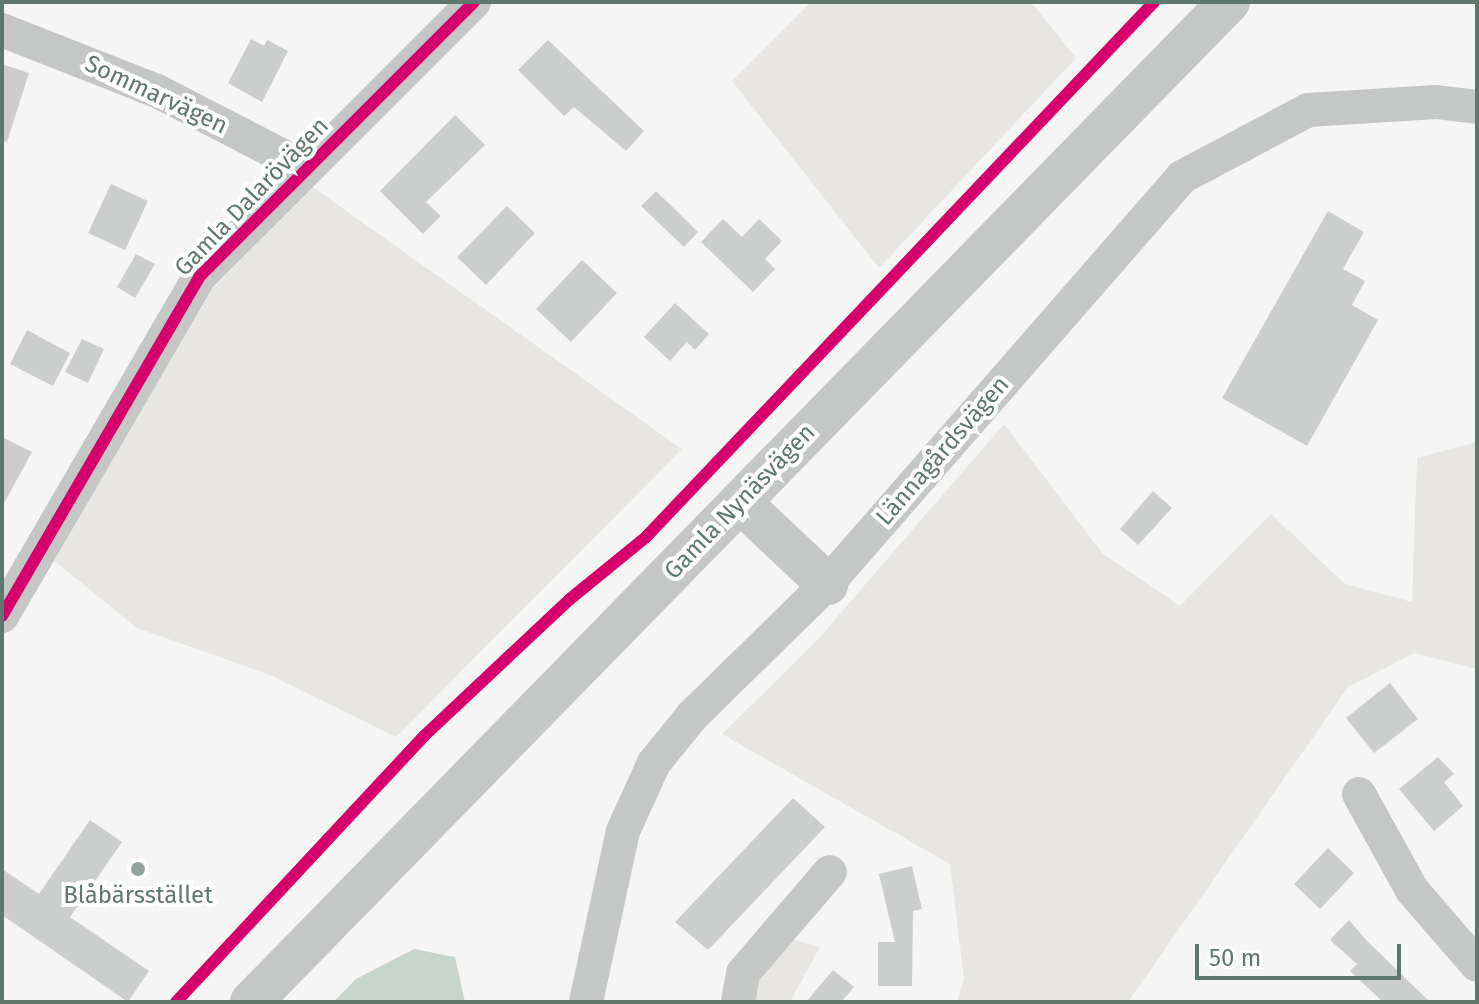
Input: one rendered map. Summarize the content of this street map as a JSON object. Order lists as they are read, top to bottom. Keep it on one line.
{"streets":{"street":["Sommarvägen","Gamla Dalarövägen","Lännagårdsvägen","Gamla Nynäsvägen"]},"crossings":[["Sommarvägen","Gamla Dalarövägen"]],"places":["Blåbärsstället"],"scale_bar":"50 m"}
